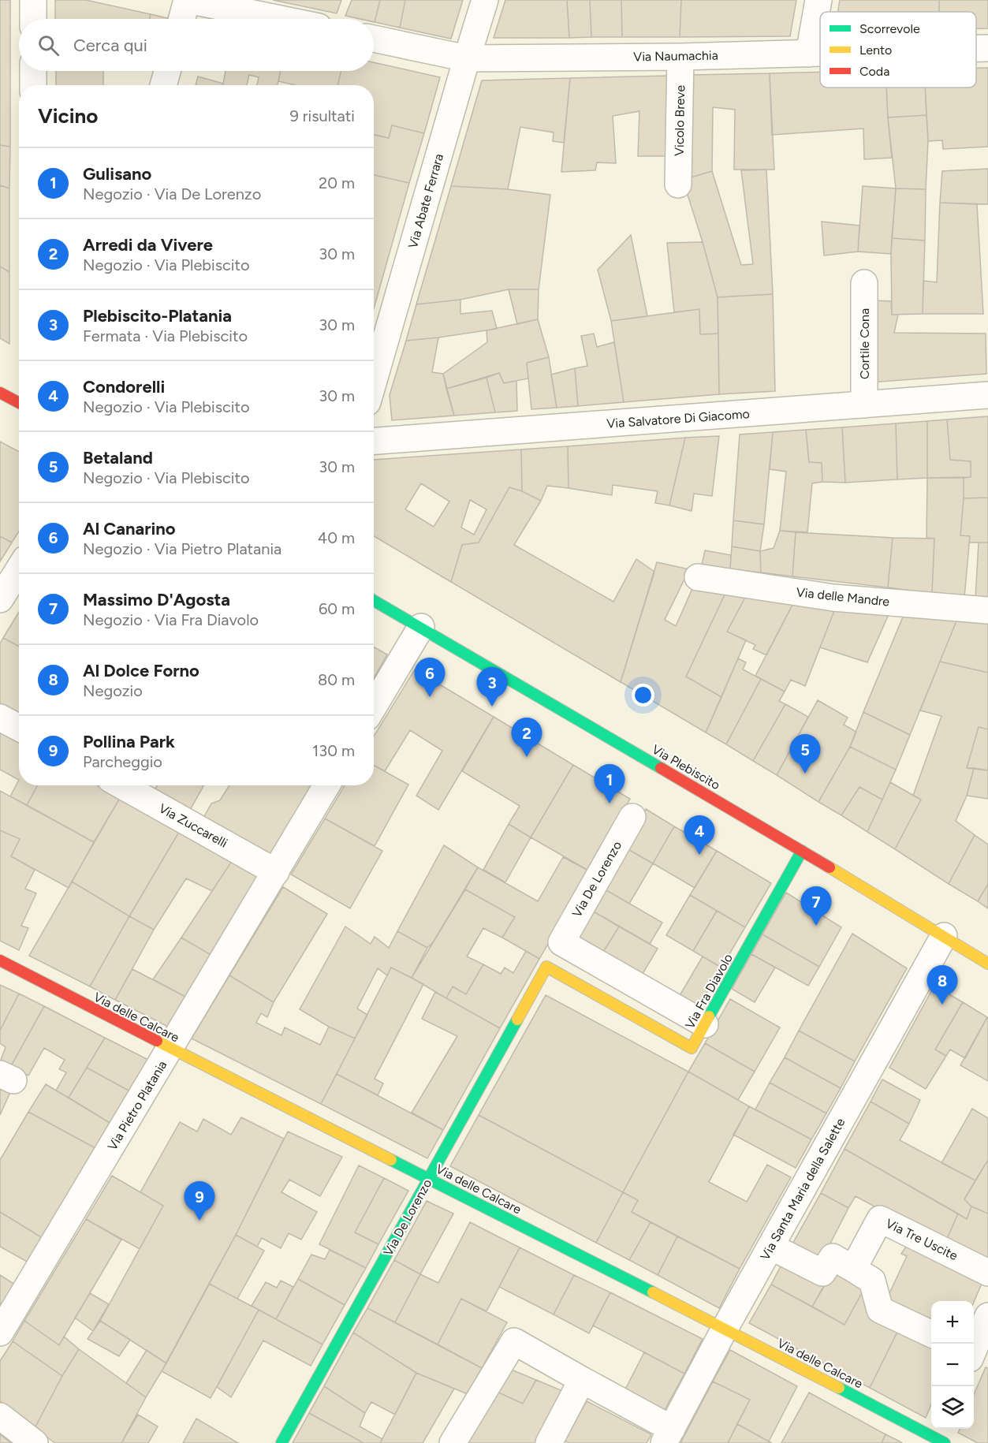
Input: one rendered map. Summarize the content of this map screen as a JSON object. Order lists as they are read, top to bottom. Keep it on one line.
{"streets":{"street":["Via Naumachia","Vicolo Breve","Via Abate Ferrara","Cortile Cona","Via Salvatore Di Giacomo","Via delle Mandre","Via Plebiscito","Via Zuccarelli","Via De Lorenzo","Via Fra Diavolo","Via delle Calcare","Via Pietro Platania","Via Santa Maria della Salette","Via Tre Uscite"]},"crossings":[["Via Naumachia","Vicolo Breve"],["Via Naumachia","Via Abate Ferrara"],["Cortile Cona","Via Salvatore Di Giacomo"],["Via Plebiscito","Via Fra Diavolo"],["Via Plebiscito","Via Santa Maria della Salette"],["Via Zuccarelli","Via Pietro Platania"],["Via De Lorenzo","Via Fra Diavolo"],["Via De Lorenzo","Via delle Calcare"],["Via delle Calcare","Via Pietro Platania"],["Via delle Calcare","Via Santa Maria della Salette"]],"legend":["Scorrevole","Lento","Coda"],"page":{"search":"Cerca qui","heading":["Vicino","9 risultati"],"list":[{"mark":"1","name":"Gulisano","note":"Negozio · Via De Lorenzo","value":"20 m"},{"mark":"2","name":"Arredi da Vivere","note":"Negozio · Via Plebiscito","value":"30 m"},{"mark":"3","name":"Plebiscito-Platania","note":"Fermata · Via Plebiscito","value":"30 m"},{"mark":"4","name":"Condorelli","note":"Negozio · Via Plebiscito","value":"30 m"},{"mark":"5","name":"Betaland","note":"Negozio · Via Plebiscito","value":"30 m"},{"mark":"6","name":"Al Canarino","note":"Negozio · Via Pietro Platania","value":"40 m"},{"mark":"7","name":"Massimo D'Agosta","note":"Negozio · Via Fra Diavolo","value":"60 m"},{"mark":"8","name":"Al Dolce Forno","note":"Negozio","value":"80 m"},{"mark":"9","name":"Pollina Park","note":"Parcheggio","value":"130 m"}],"pins":["6","3","2","5","1","4","7","8","9"],"map_buttons":["+","−"]}}
